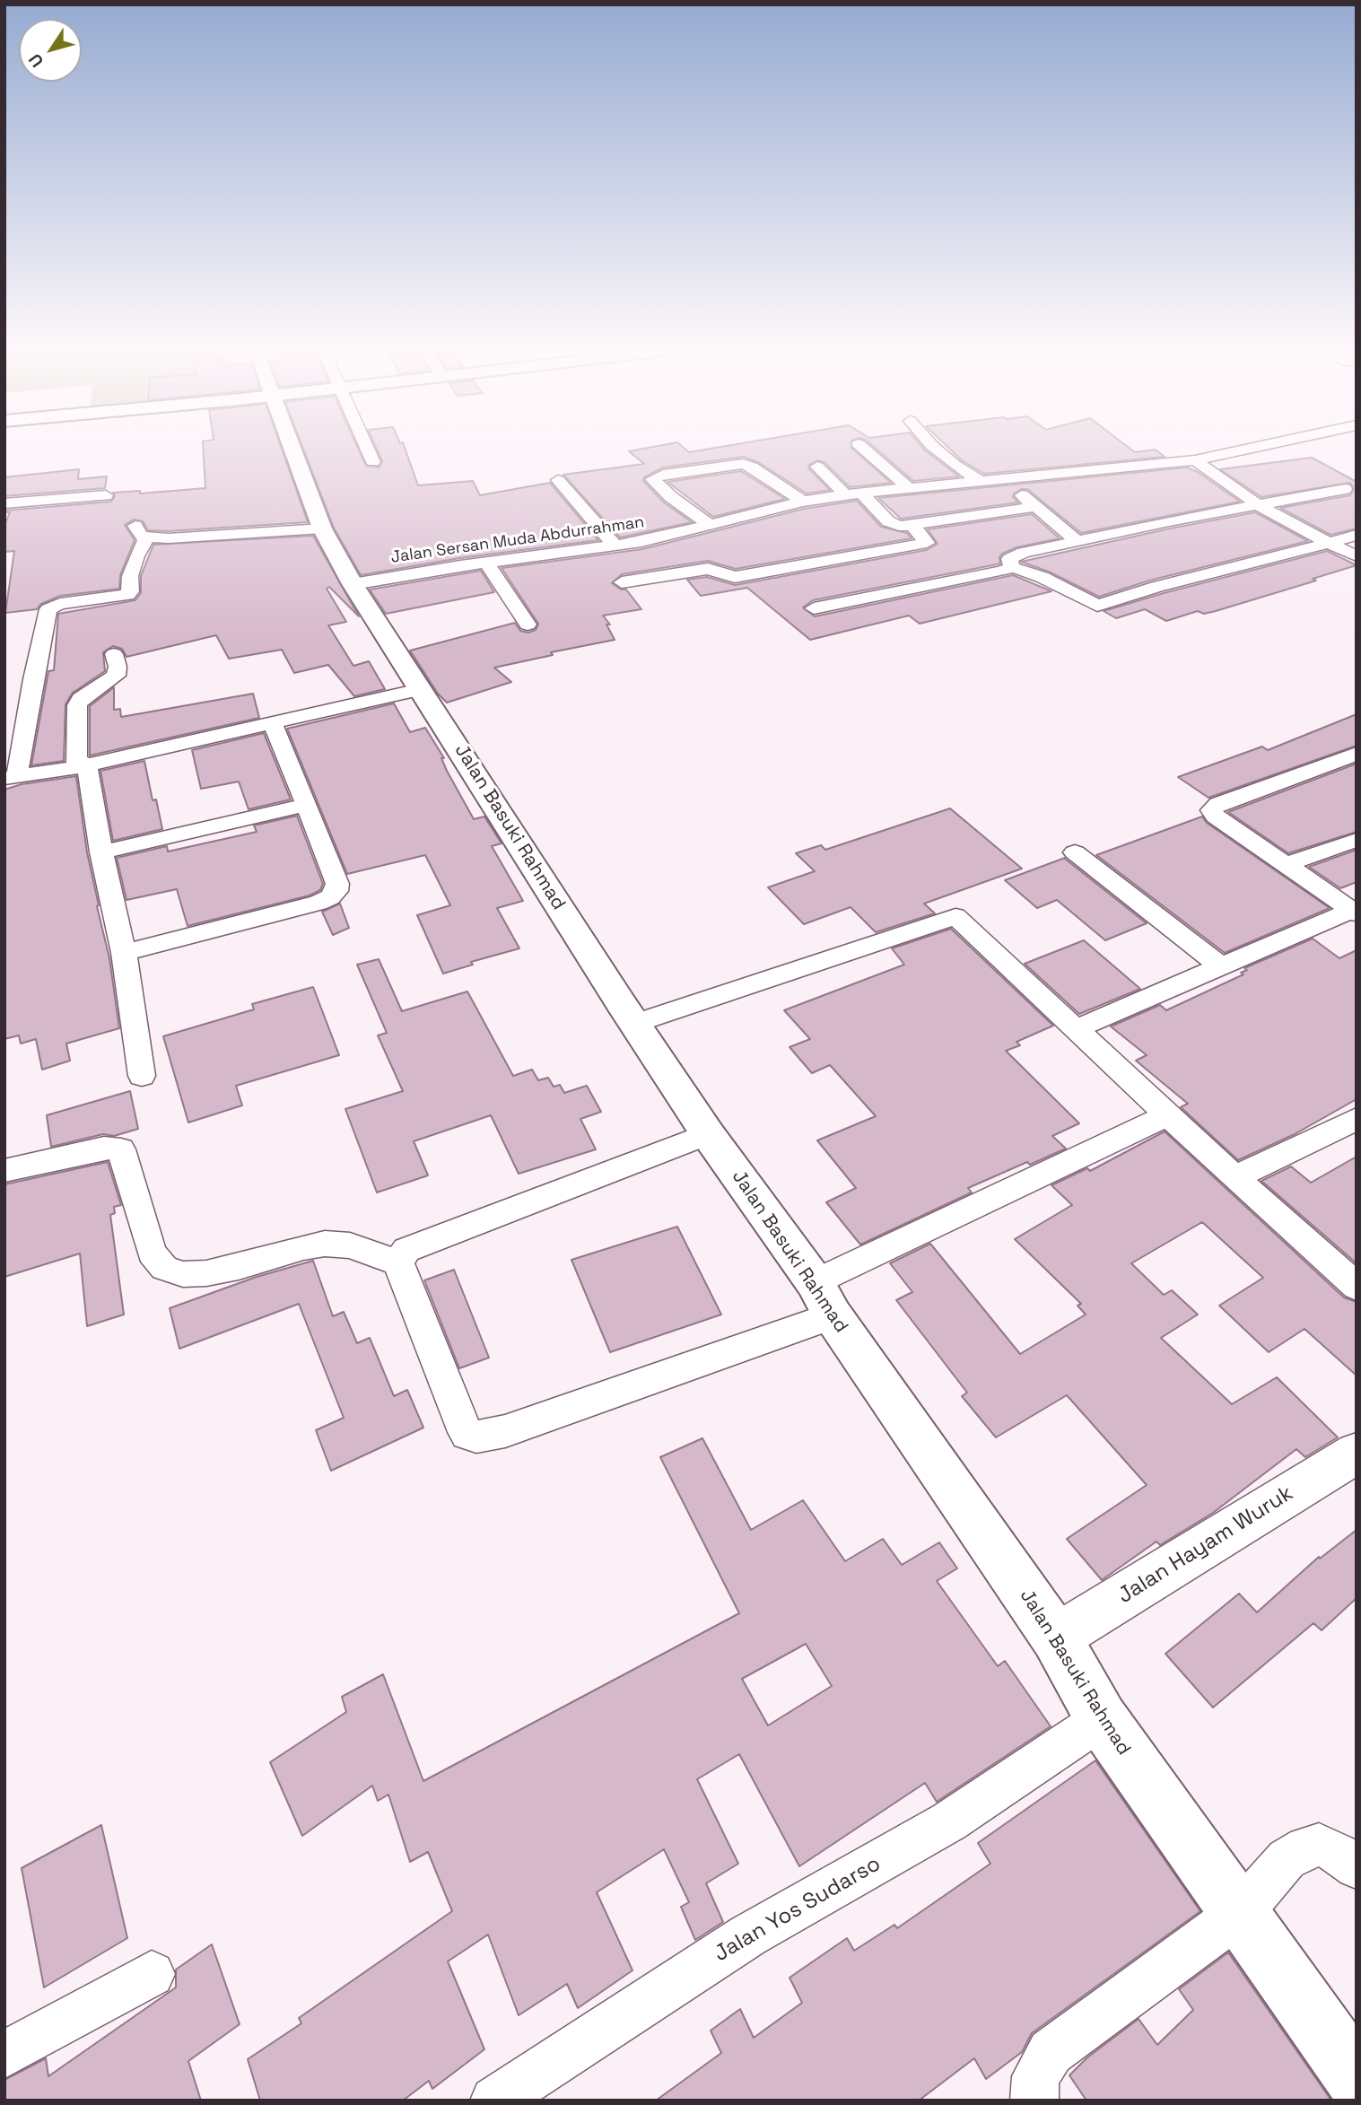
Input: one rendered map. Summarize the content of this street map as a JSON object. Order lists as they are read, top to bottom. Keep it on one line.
{"streets":{"main road":["Jalan Basuki Rahmad"],"street":["Jalan Sersan Muda Abdurrahman","Jalan Hayam Wuruk","Jalan Yos Sudarso"]},"crossings":[["Jalan Sersan Muda Abdurrahman","Jalan Basuki Rahmad"],["Jalan Basuki Rahmad","Jalan Hayam Wuruk"],["Jalan Basuki Rahmad","Jalan Yos Sudarso"]],"north":"bottom left"}
